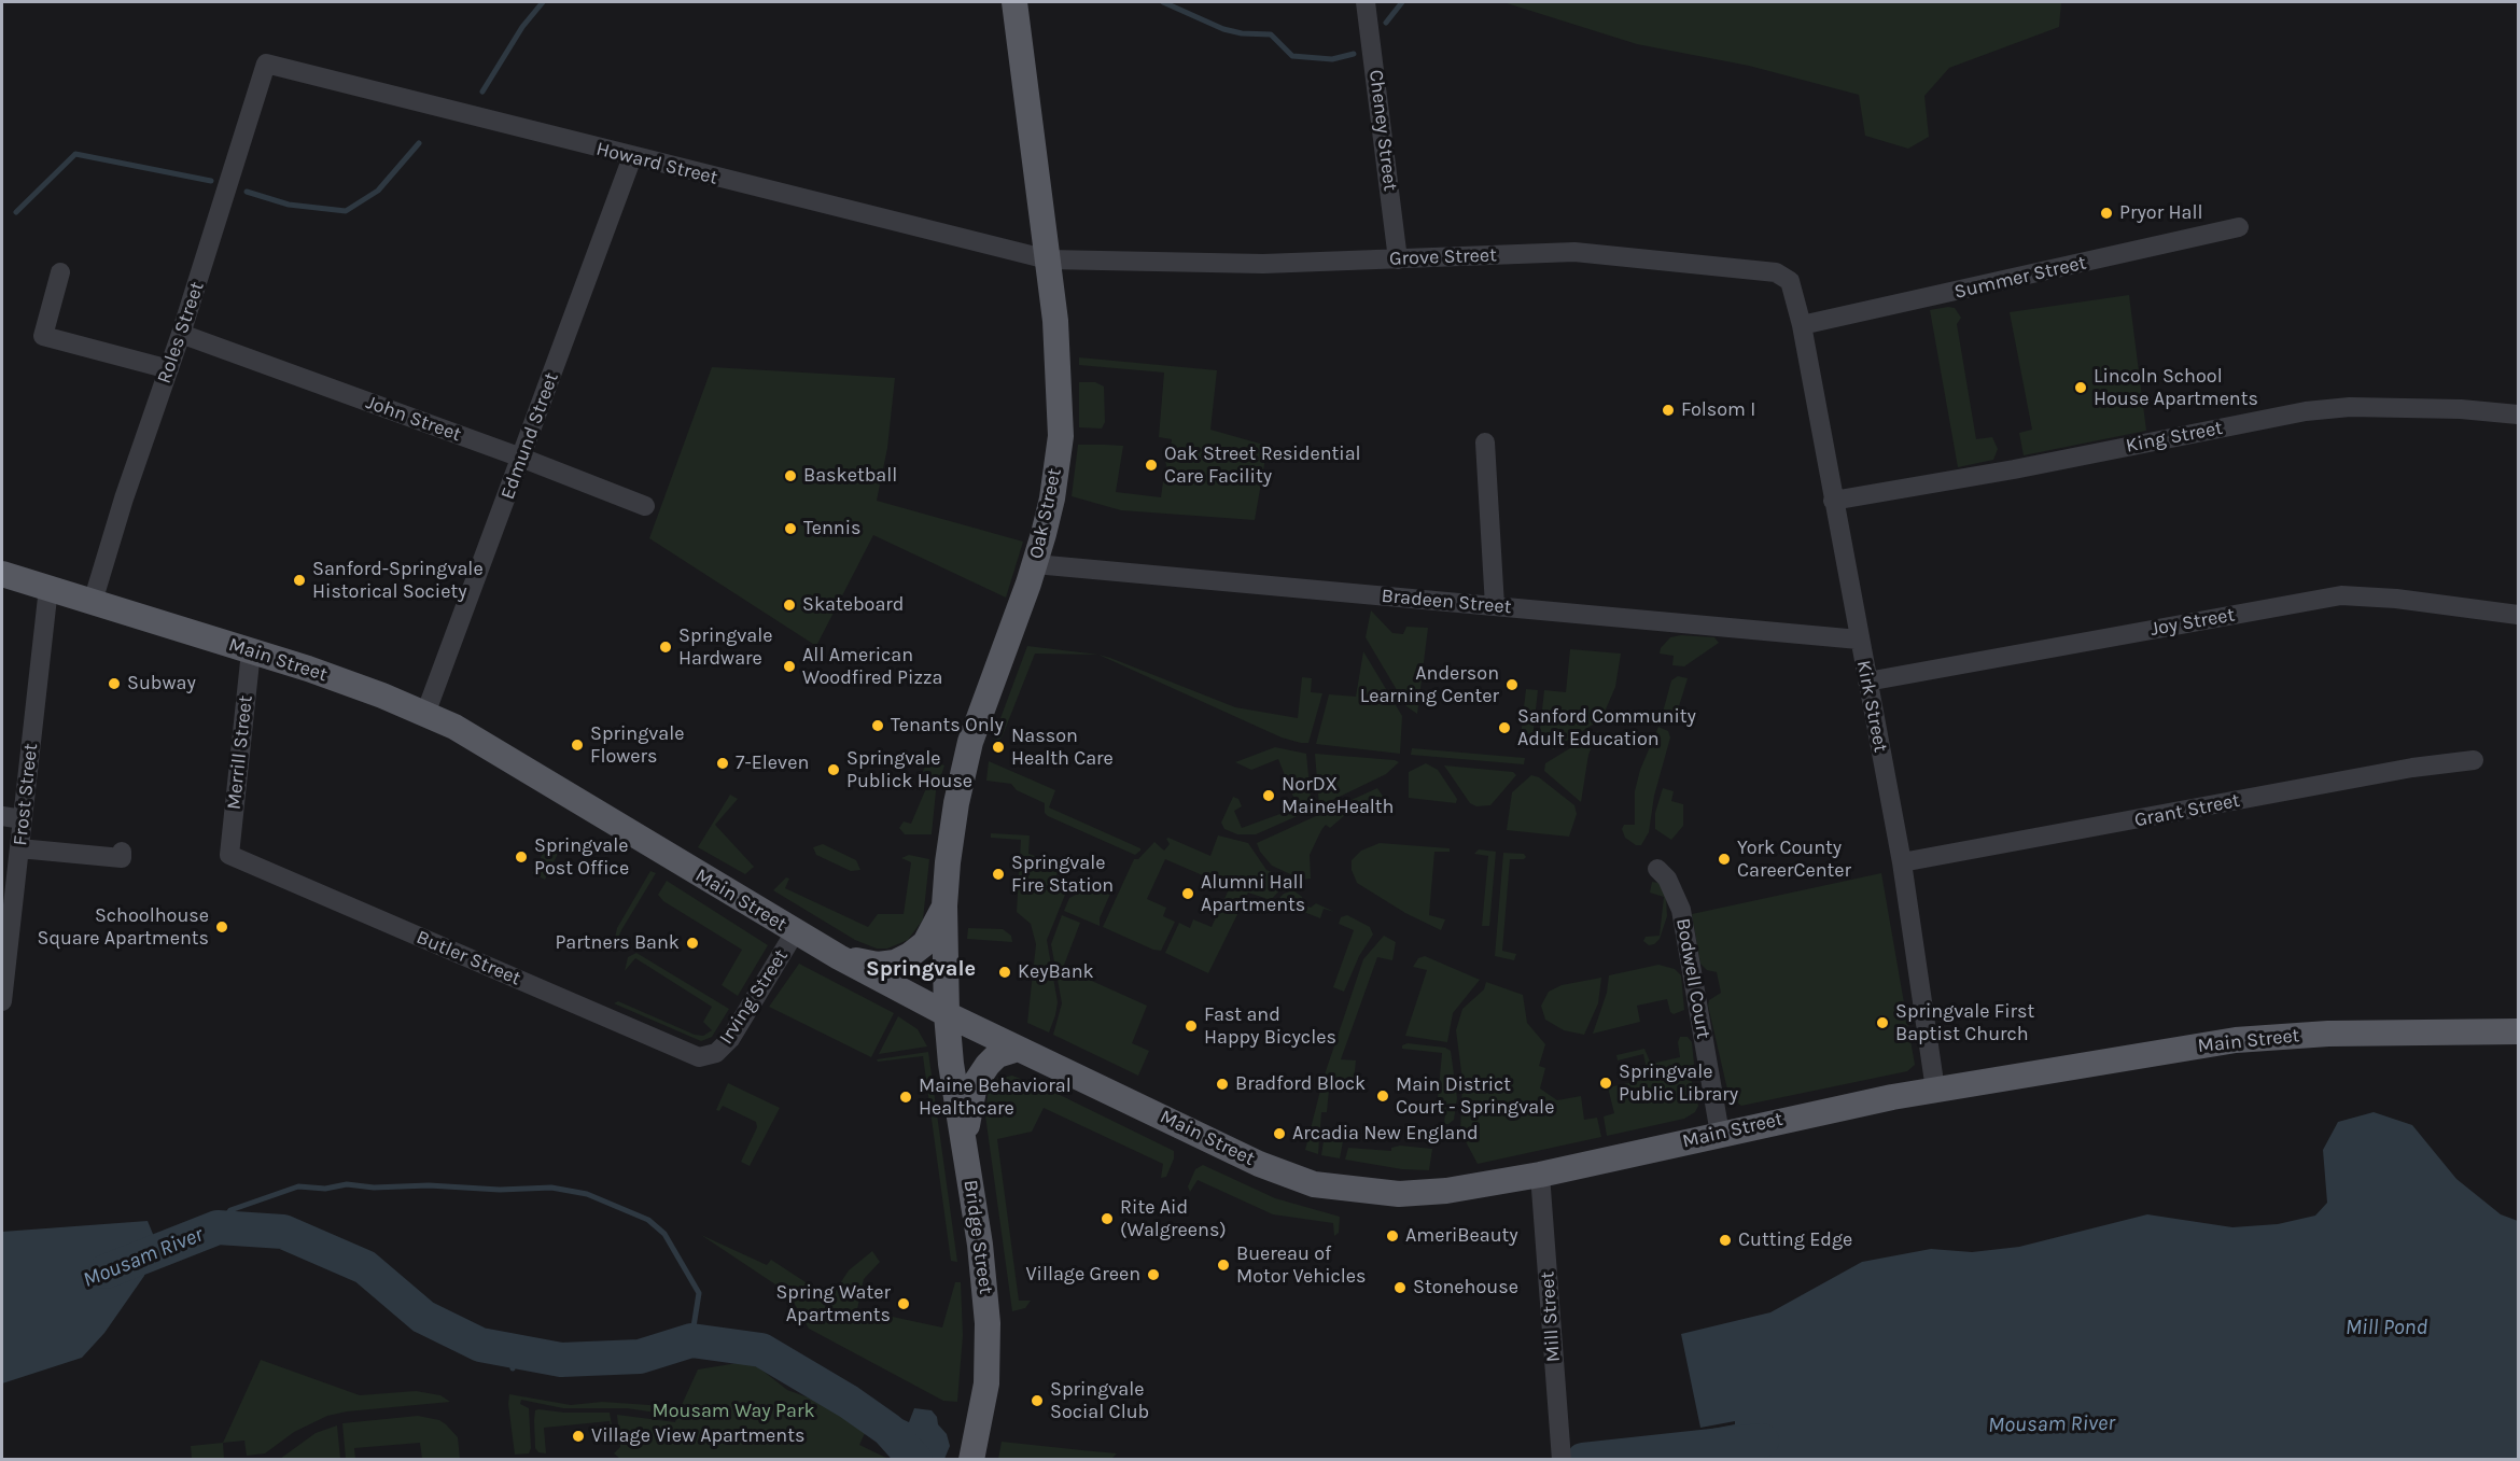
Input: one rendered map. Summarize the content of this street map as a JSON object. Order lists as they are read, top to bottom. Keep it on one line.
{"streets":{"main road":["Oak Street","Main Street","Bridge Street"],"street":["Cheney Street","Howard Street","Grove Street","Summer Street","Roles Street","John Street","Edmund Street","King Street","Bradeen Street","Joy Street","Kirk Street","Merrill Street","Frost Street","Grant Street","Butler Street","Bodwell Court","Irving Street","Mill Street"]},"crossings":[["Cheney Street","Grove Street"],["Howard Street","Grove Street"],["Howard Street","Roles Street"],["Howard Street","Edmund Street"],["Howard Street","Oak Street"],["Grove Street","Summer Street"],["Grove Street","Oak Street"],["Grove Street","Kirk Street"],["Summer Street","Kirk Street"],["Roles Street","John Street"],["Roles Street","Main Street"],["John Street","Edmund Street"],["Edmund Street","Main Street"],["King Street","Kirk Street"],["Oak Street","Bradeen Street"],["Oak Street","Main Street"],["Oak Street","Bridge Street"],["Bradeen Street","Kirk Street"],["Joy Street","Kirk Street"],["Main Street","Kirk Street"],["Main Street","Merrill Street"],["Main Street","Frost Street"],["Main Street","Bodwell Court"],["Main Street","Irving Street"],["Main Street","Bridge Street"],["Main Street","Mill Street"],["Kirk Street","Grant Street"],["Merrill Street","Butler Street"],["Butler Street","Irving Street"]],"districts":["Springvale"],"water":["Mousam River","Mill Pond"],"parks":["Mousam Way Park"],"places":["Pryor Hall","Lincoln School House Apartments","Folsom I","Oak Street Residential Care Facility","Basketball","Tennis","Sanford-Springvale Historical Society","Skateboard","Springvale Hardware","All American Woodfired Pizza","Subway","Anderson Learning Center","Tenants Only","Sanford Community Adult Education","Springvale Flowers","Nasson Health Care","7-Eleven","Springvale Publick House","NorDX MaineHealth","Springvale Post Office","York County CareerCenter","Springvale Fire Station","Alumni Hall Apartments","Schoolhouse Square Apartments","Partners Bank","KeyBank","Springvale First Baptist Church","Fast and Happy Bicycles","Springvale Public Library","Bradford Block","Main District Court - Springvale","Maine Behavioral Healthcare","Arcadia New England","Rite Aid (Walgreens)","AmeriBeauty","Cutting Edge","Buereau of Motor Vehicles","Village Green","Stonehouse","Spring Water Apartments","Springvale Social Club","Village View Apartments"]}
